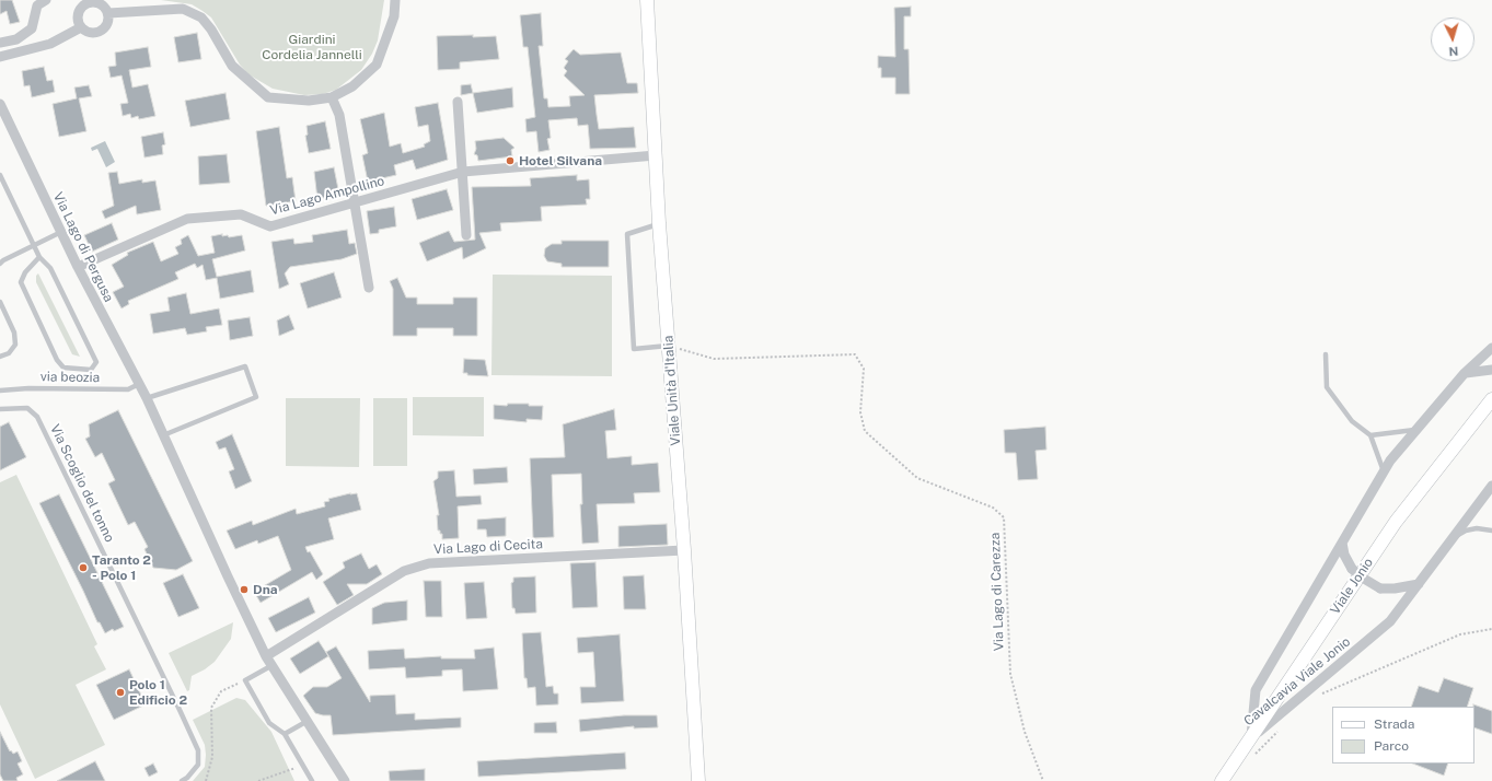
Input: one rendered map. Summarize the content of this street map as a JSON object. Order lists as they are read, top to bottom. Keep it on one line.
{"streets":{"main road":["Viale Unità d'Italia","Viale Jonio"],"street":["Via Lago Ampollino","Via Lago di Pergusa","Via Lago di Cecita","Cavalcavia Viale Jonio"],"lane":["via beozia","Via Scoglio del tonno"],"path":["Via Lago di Carezza"]},"crossings":[["Via Lago Ampollino","Via Lago di Pergusa"],["Via Lago Ampollino","Viale Unità d'Italia"],["Via Lago di Pergusa","via beozia"],["Via Lago di Pergusa","Via Lago di Cecita"],["Viale Unità d'Italia","Via Lago di Cecita"],["Viale Unità d'Italia","Via Lago di Carezza"],["Viale Jonio","Cavalcavia Viale Jonio"]],"parks":["Giardini Cordelia Jannelli"],"places":["Hotel Silvana","Taranto 2 - Polo 1","Dna","Polo 1 Edificio 2"],"legend":["Strada","Parco"],"north":"bottom"}
